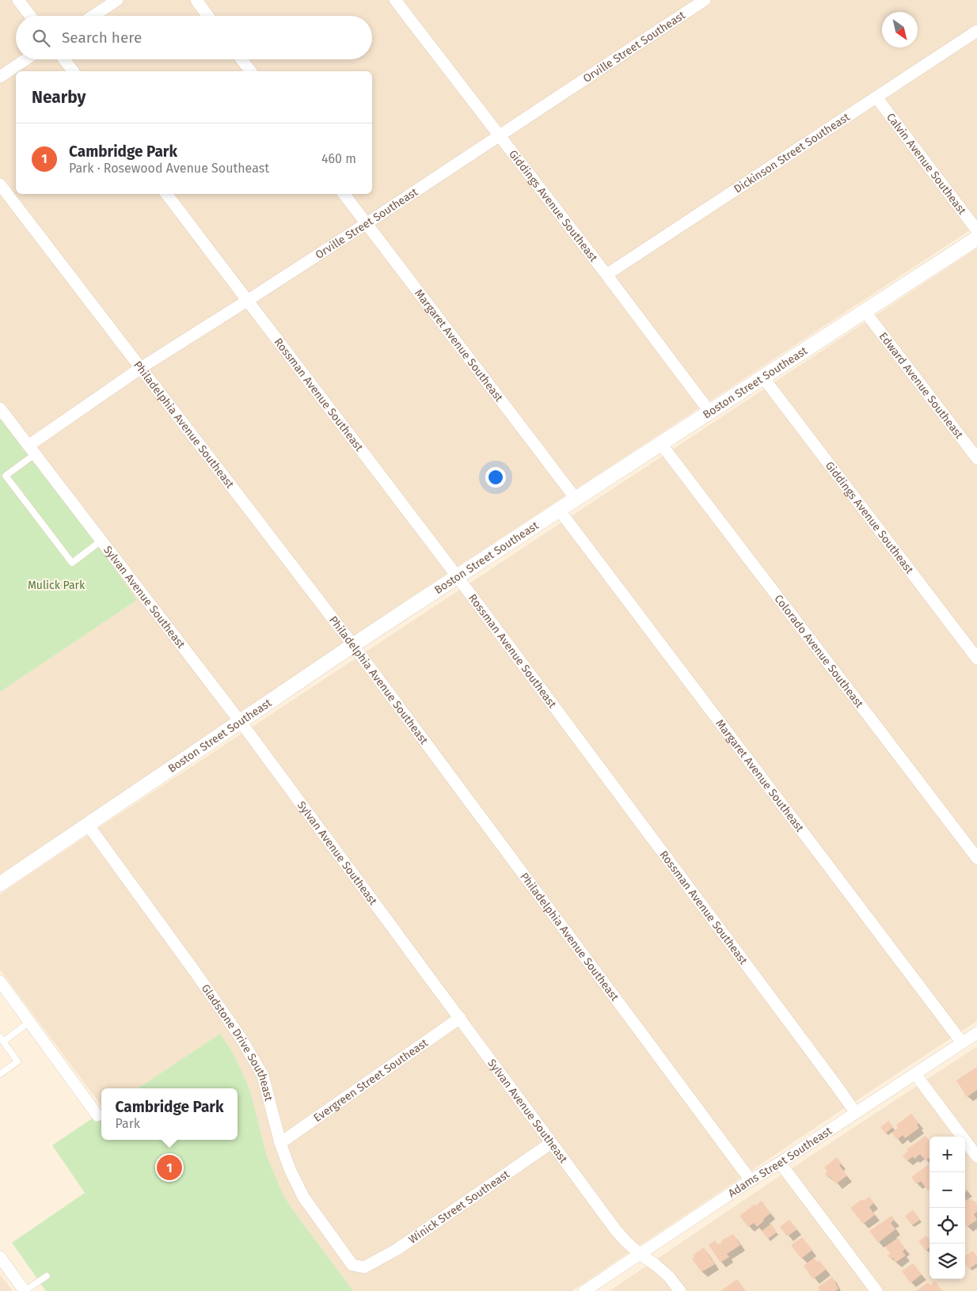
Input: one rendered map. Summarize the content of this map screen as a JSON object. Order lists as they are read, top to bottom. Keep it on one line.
{"streets":{"street":["Orville Street Southeast","Dickinson Street Southeast","Calvin Avenue Southeast","Giddings Avenue Southeast","Margaret Avenue Southeast","Boston Street Southeast","Edward Avenue Southeast","Rossman Avenue Southeast","Philadelphia Avenue Southeast","Sylvan Avenue Southeast","Colorado Avenue Southeast","Gladstone Drive Southeast","Evergreen Street Southeast","Adams Street Southeast","Winick Street Southeast"]},"crossings":[["Orville Street Southeast","Giddings Avenue Southeast"],["Orville Street Southeast","Margaret Avenue Southeast"],["Orville Street Southeast","Rossman Avenue Southeast"],["Orville Street Southeast","Philadelphia Avenue Southeast"],["Orville Street Southeast","Sylvan Avenue Southeast"],["Dickinson Street Southeast","Calvin Avenue Southeast"],["Dickinson Street Southeast","Giddings Avenue Southeast"],["Giddings Avenue Southeast","Boston Street Southeast"],["Margaret Avenue Southeast","Boston Street Southeast"],["Margaret Avenue Southeast","Adams Street Southeast"],["Boston Street Southeast","Edward Avenue Southeast"],["Boston Street Southeast","Rossman Avenue Southeast"],["Boston Street Southeast","Philadelphia Avenue Southeast"],["Boston Street Southeast","Sylvan Avenue Southeast"],["Boston Street Southeast","Colorado Avenue Southeast"],["Boston Street Southeast","Gladstone Drive Southeast"],["Rossman Avenue Southeast","Adams Street Southeast"],["Philadelphia Avenue Southeast","Adams Street Southeast"],["Sylvan Avenue Southeast","Evergreen Street Southeast"],["Sylvan Avenue Southeast","Adams Street Southeast"],["Sylvan Avenue Southeast","Winick Street Southeast"],["Gladstone Drive Southeast","Evergreen Street Southeast"],["Gladstone Drive Southeast","Winick Street Southeast"]],"parks":["Mulick Park"],"north":"bottom right","page":{"search":"Search here","heading":"Nearby","list":[{"mark":"1","name":"Cambridge Park","note":"Park · Rosewood Avenue Southeast","value":"460 m"}],"popup":["Cambridge Park","Park"],"map_buttons":["+","−"],"pins":"1"}}
